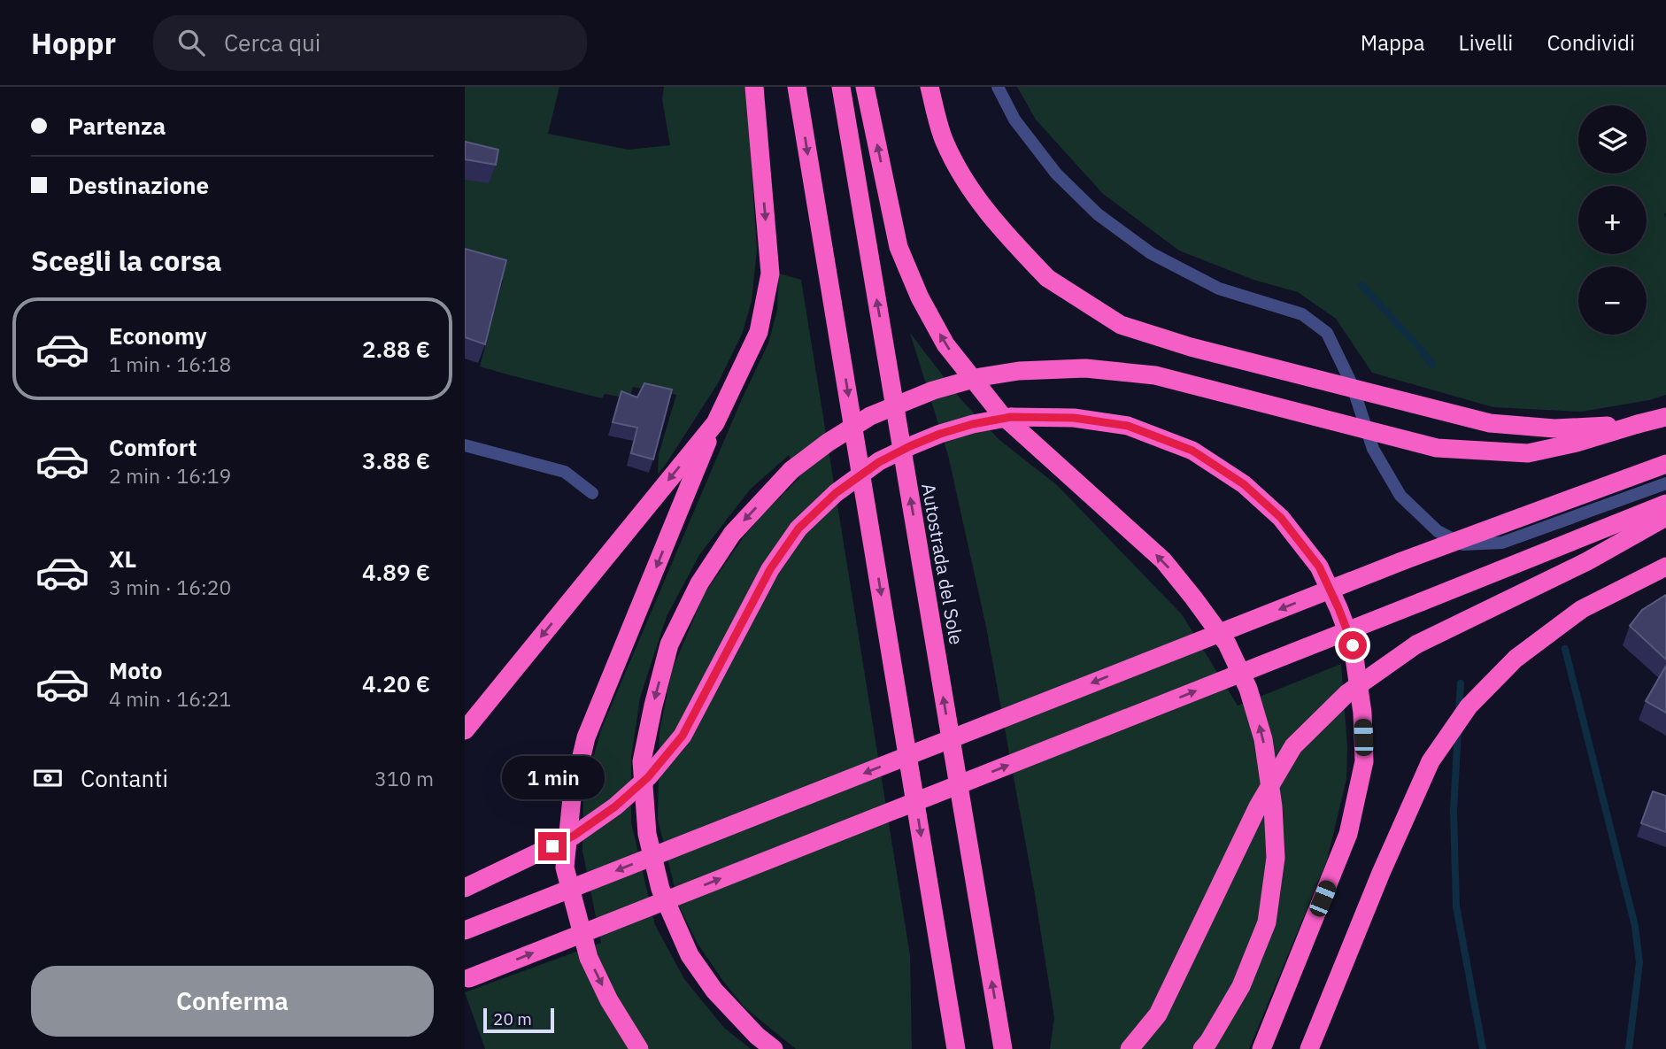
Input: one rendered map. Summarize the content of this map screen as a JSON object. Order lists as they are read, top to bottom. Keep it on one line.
{"streets":{"highway":["Autostrada del Sole"]},"scale_bar":"20 m","page":{"header":"Hoppr","search":"Cerca qui","nav":["Mappa","Livelli","Condividi"],"banner":["Partenza","Destinazione"],"map_buttons":["+","−"],"heading":"Scegli la corsa","list":[{"name":"Economy","note":"1 min · 16:18","value":"2.88 €"},{"name":"Comfort","note":"2 min · 16:19","value":"3.88 €"},{"name":"XL","note":"3 min · 16:20","value":"4.89 €"},{"name":"Moto","note":"4 min · 16:21","value":"4.20 €"}],"pay":["Contanti","310 m"],"bubble":"1 min","buttons":"Conferma","scale":"20 m"}}
